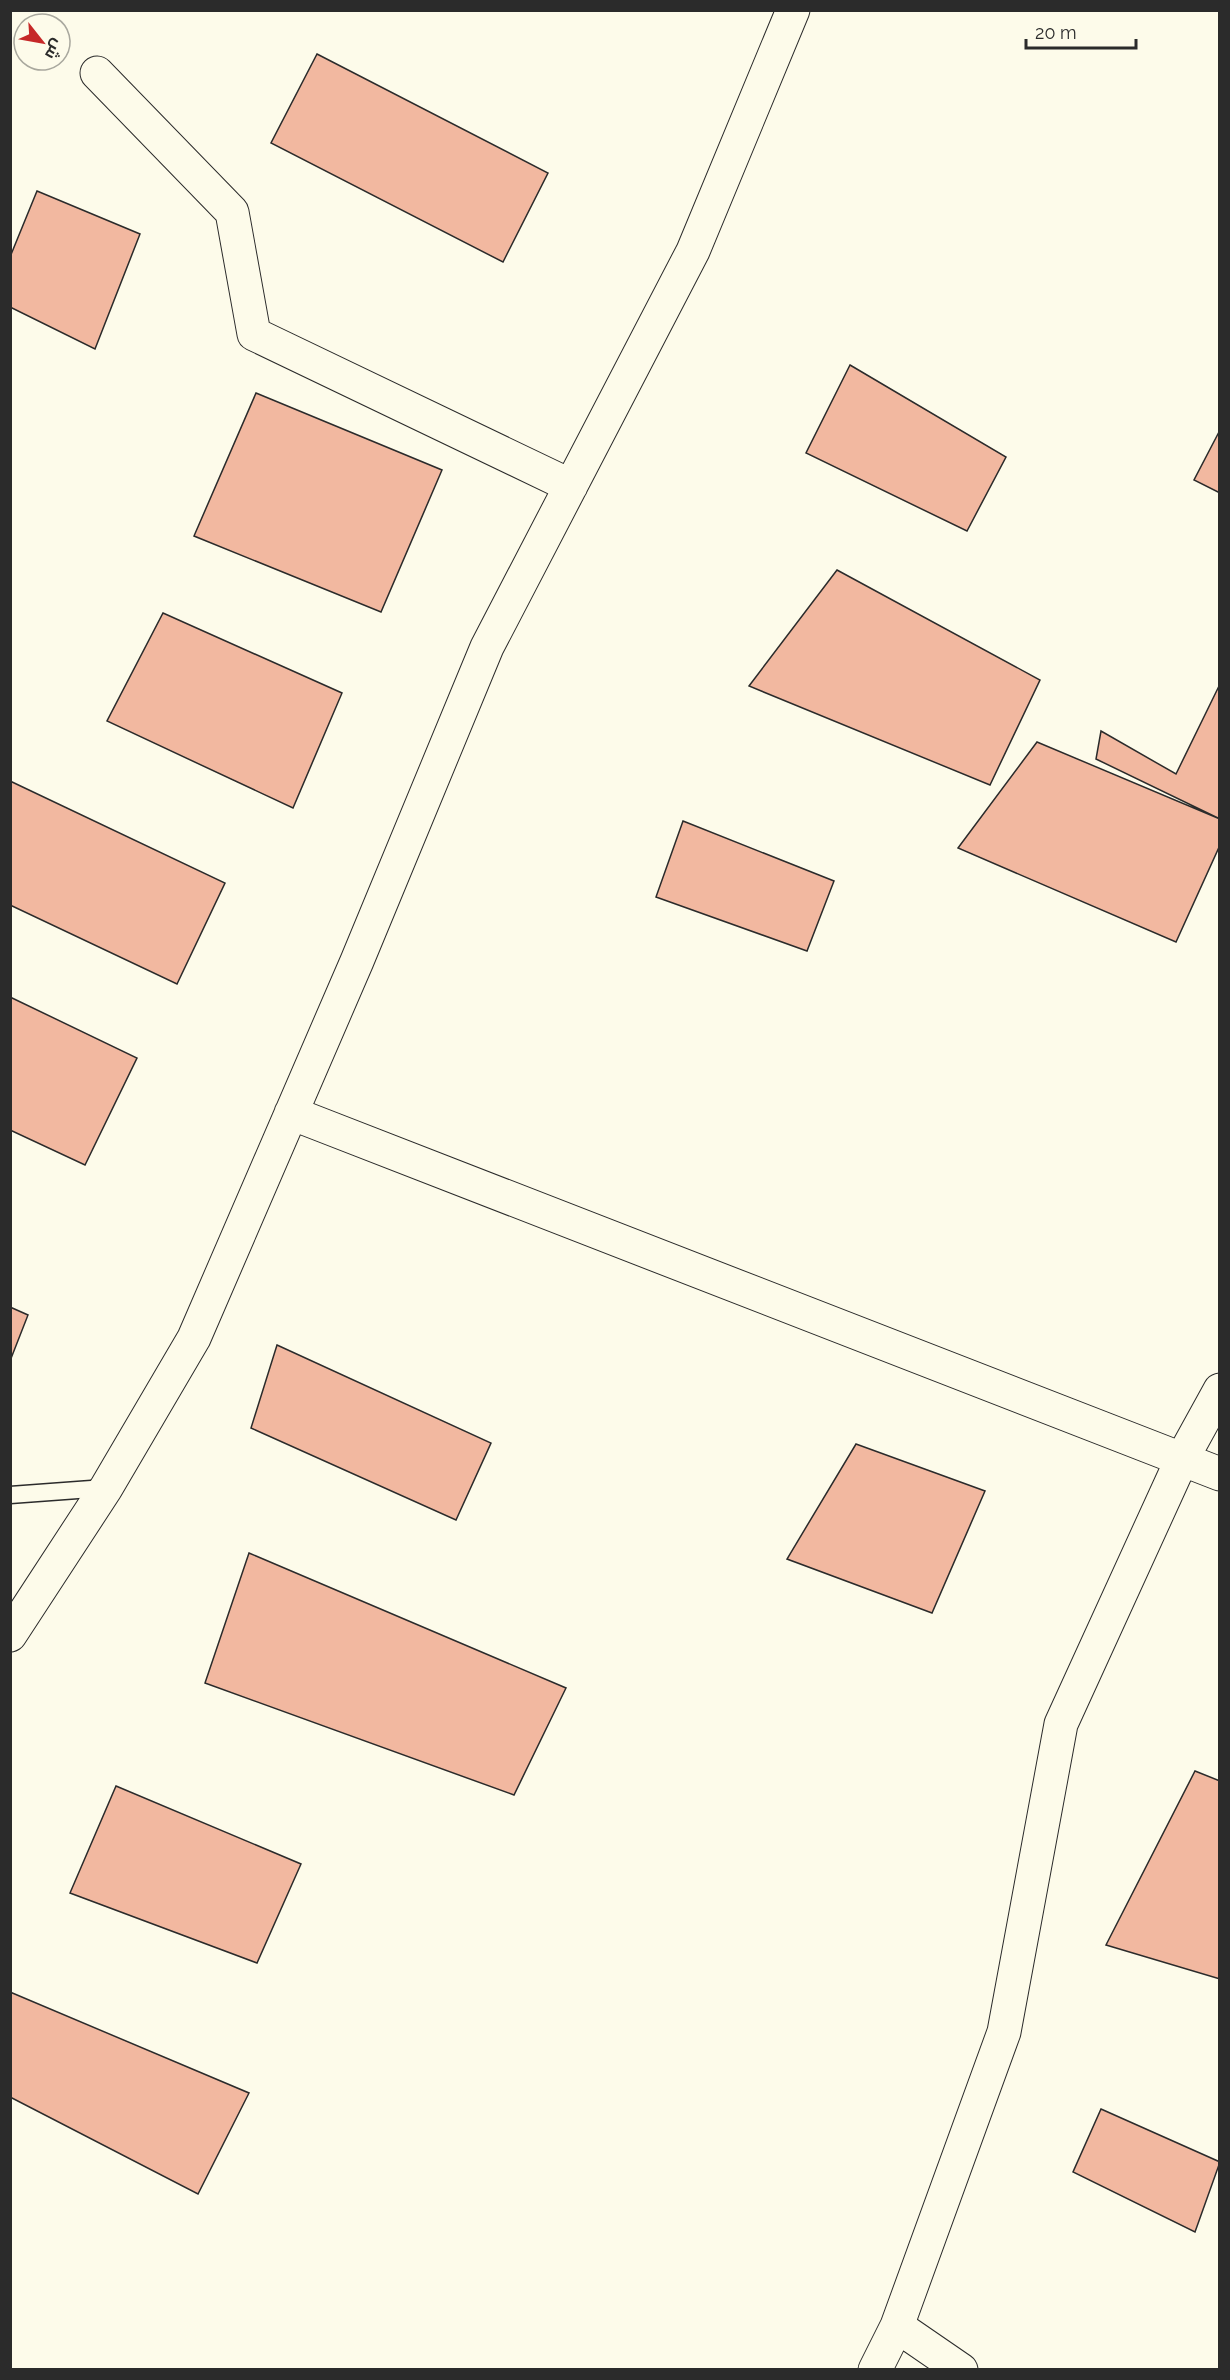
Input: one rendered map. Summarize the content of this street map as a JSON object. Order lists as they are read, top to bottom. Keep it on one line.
{"scale_bar":"20 m","north":"bottom right"}
